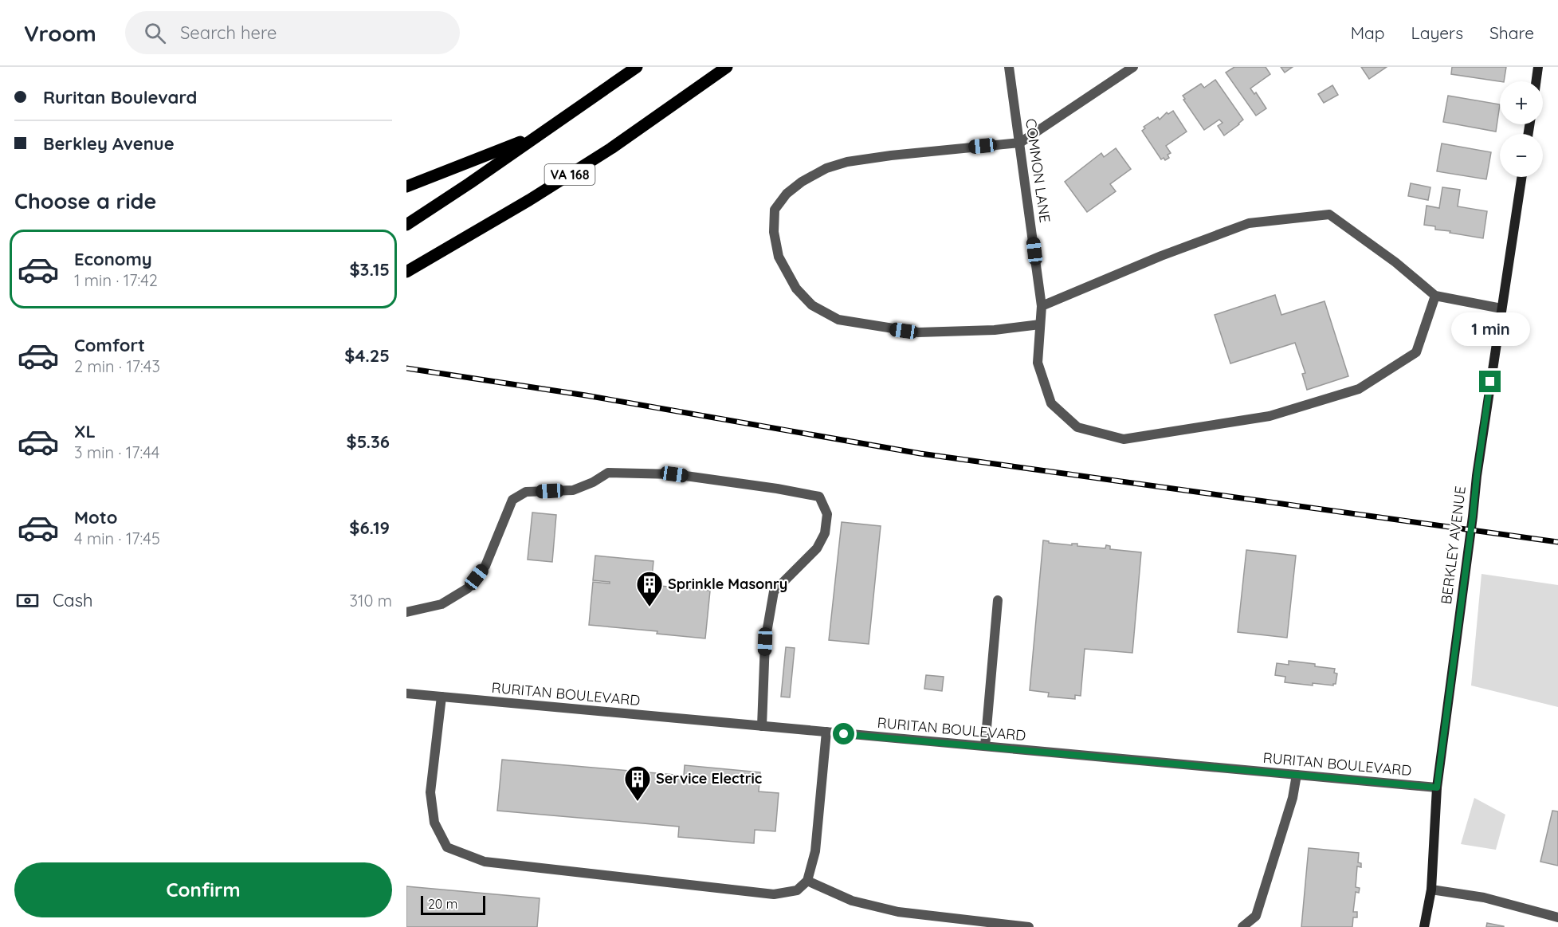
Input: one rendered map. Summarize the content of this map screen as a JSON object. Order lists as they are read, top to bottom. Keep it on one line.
{"streets":{"main road":["VA 168"],"street":["COMMON LANE","BERKLEY AVENUE","RURITAN BOULEVARD"]},"crossings":[["BERKLEY AVENUE","RURITAN BOULEVARD"]],"places":{"building":["Sprinkle Masonry","Service Electric"]},"scale_bar":"20 m","page":{"header":"Vroom","search":"Search here","nav":["Map","Layers","Share"],"banner":["Ruritan Boulevard","Berkley Avenue"],"map_buttons":["+","−"],"heading":"Choose a ride","list":[{"name":"Economy","note":"1 min · 17:42","value":"$3.15"},{"name":"Comfort","note":"2 min · 17:43","value":"$4.25"},{"name":"XL","note":"3 min · 17:44","value":"$5.36"},{"name":"Moto","note":"4 min · 17:45","value":"$6.19"}],"bubble":"1 min","pay":["Cash","310 m"],"buttons":"Confirm","scale":"20 m"}}
